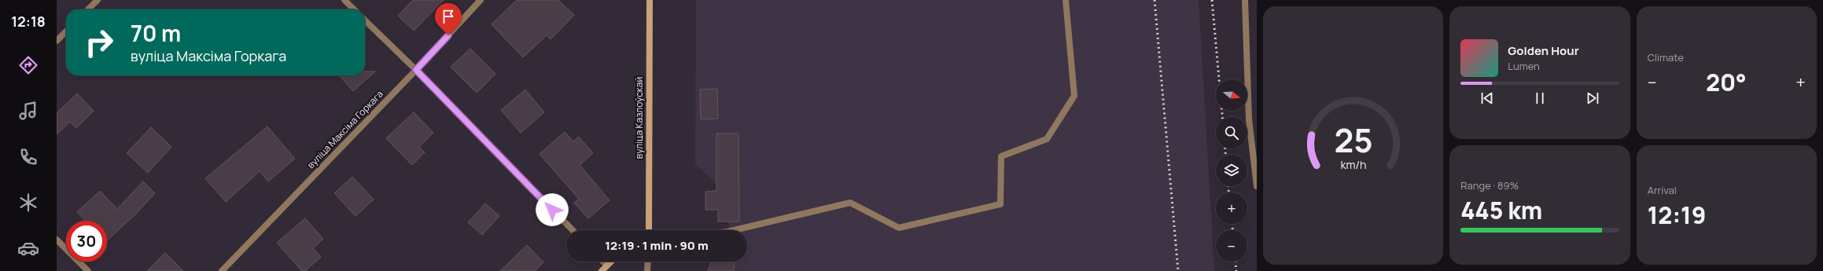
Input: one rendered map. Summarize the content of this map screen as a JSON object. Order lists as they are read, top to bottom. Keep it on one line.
{"streets":{"street":["вуліца Казлоўскай","вуліца Максіма Горкага"]},"north":"right","page":{"tabs":"12:18","tile":["Climate",["Range · 89%","445 km"],["Arrival","12:19"]],"turn":["70 m","вуліца Максіма Горкага"],"song":["Golden Hour","Lumen"],"heat":["−","20°","+"],"map_buttons":["+","−"],"limit":"30","trip":"12:19 · 1 min · 90 m","gauge":["25","km/h"]}}
